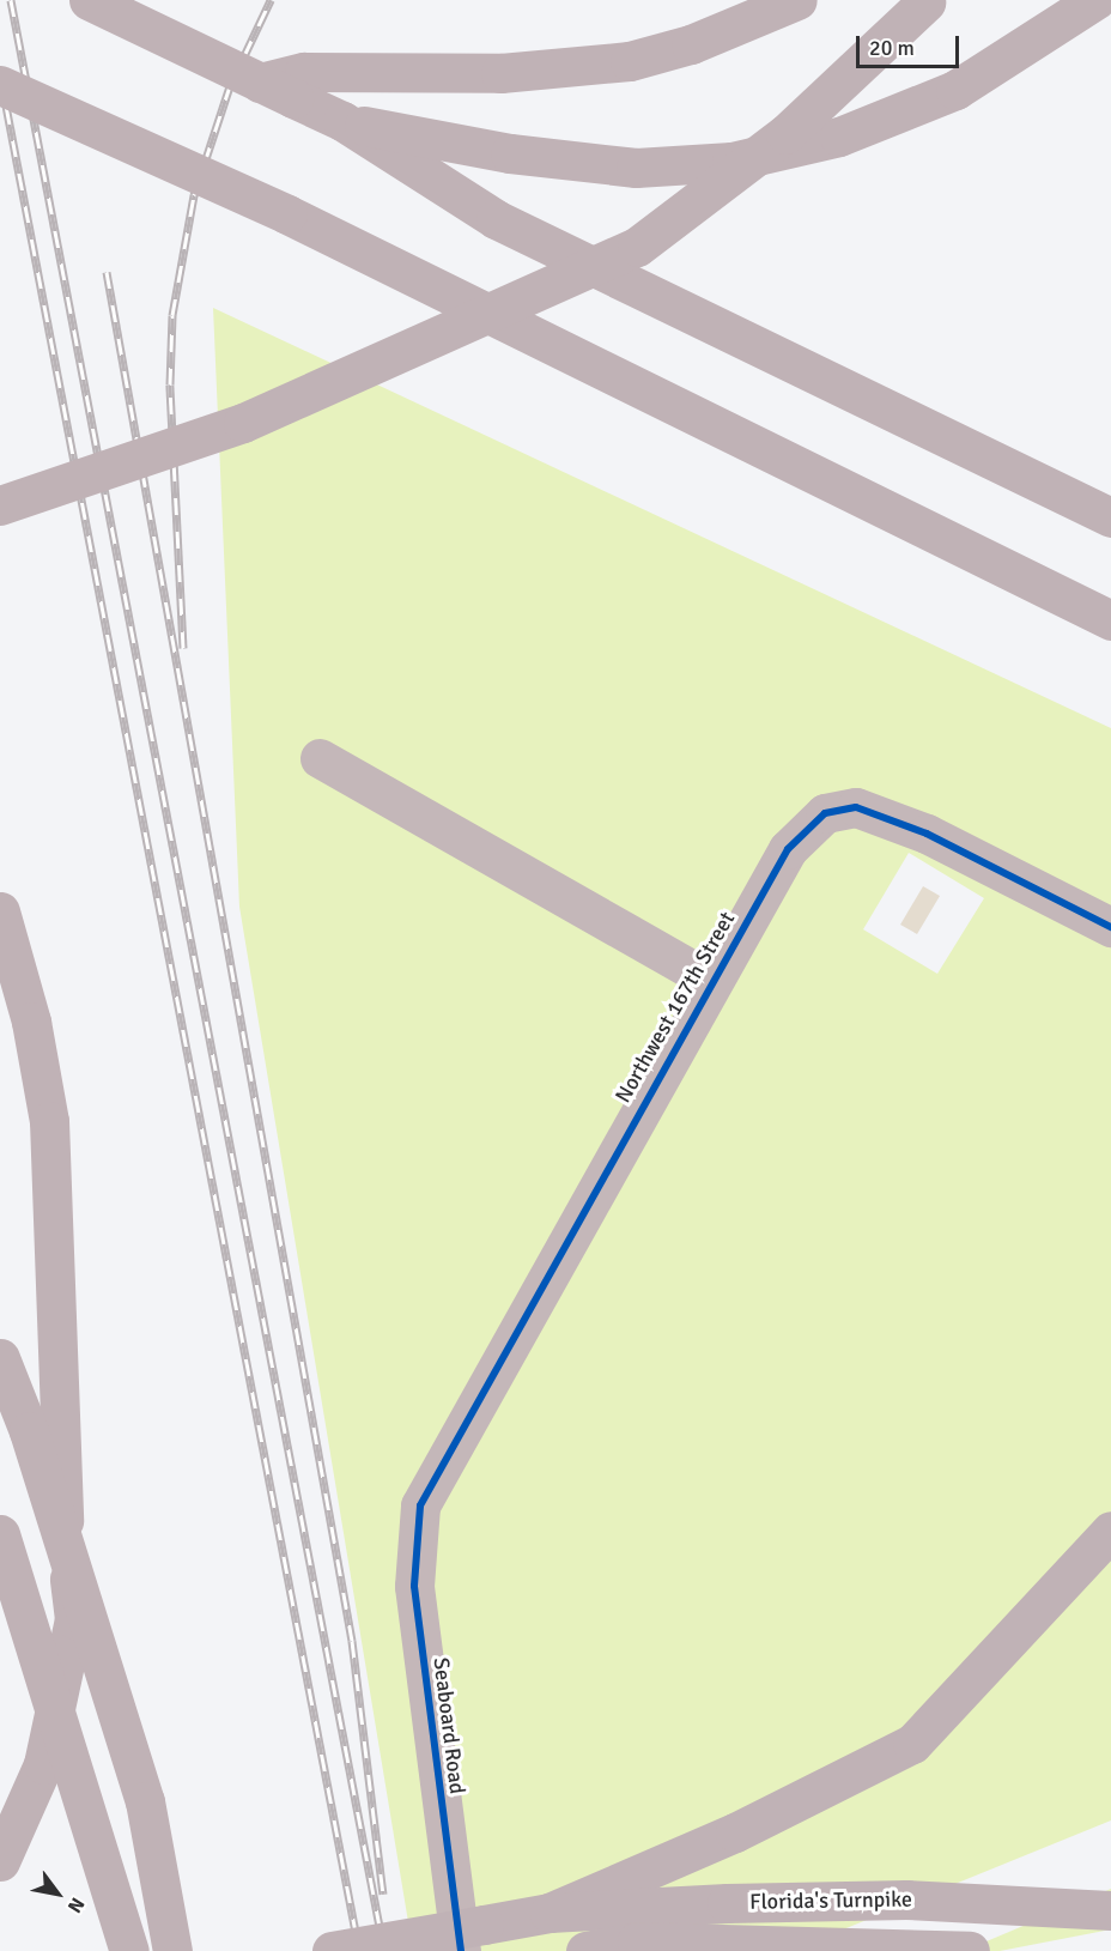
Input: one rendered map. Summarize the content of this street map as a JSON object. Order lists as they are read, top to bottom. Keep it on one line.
{"streets":{"highway":["Florida's Turnpike"],"street":["Northwest 167th Street","Seaboard Road"]},"crossings":[["Northwest 167th Street","Seaboard Road"]],"scale_bar":"20 m","north":"bottom right"}
